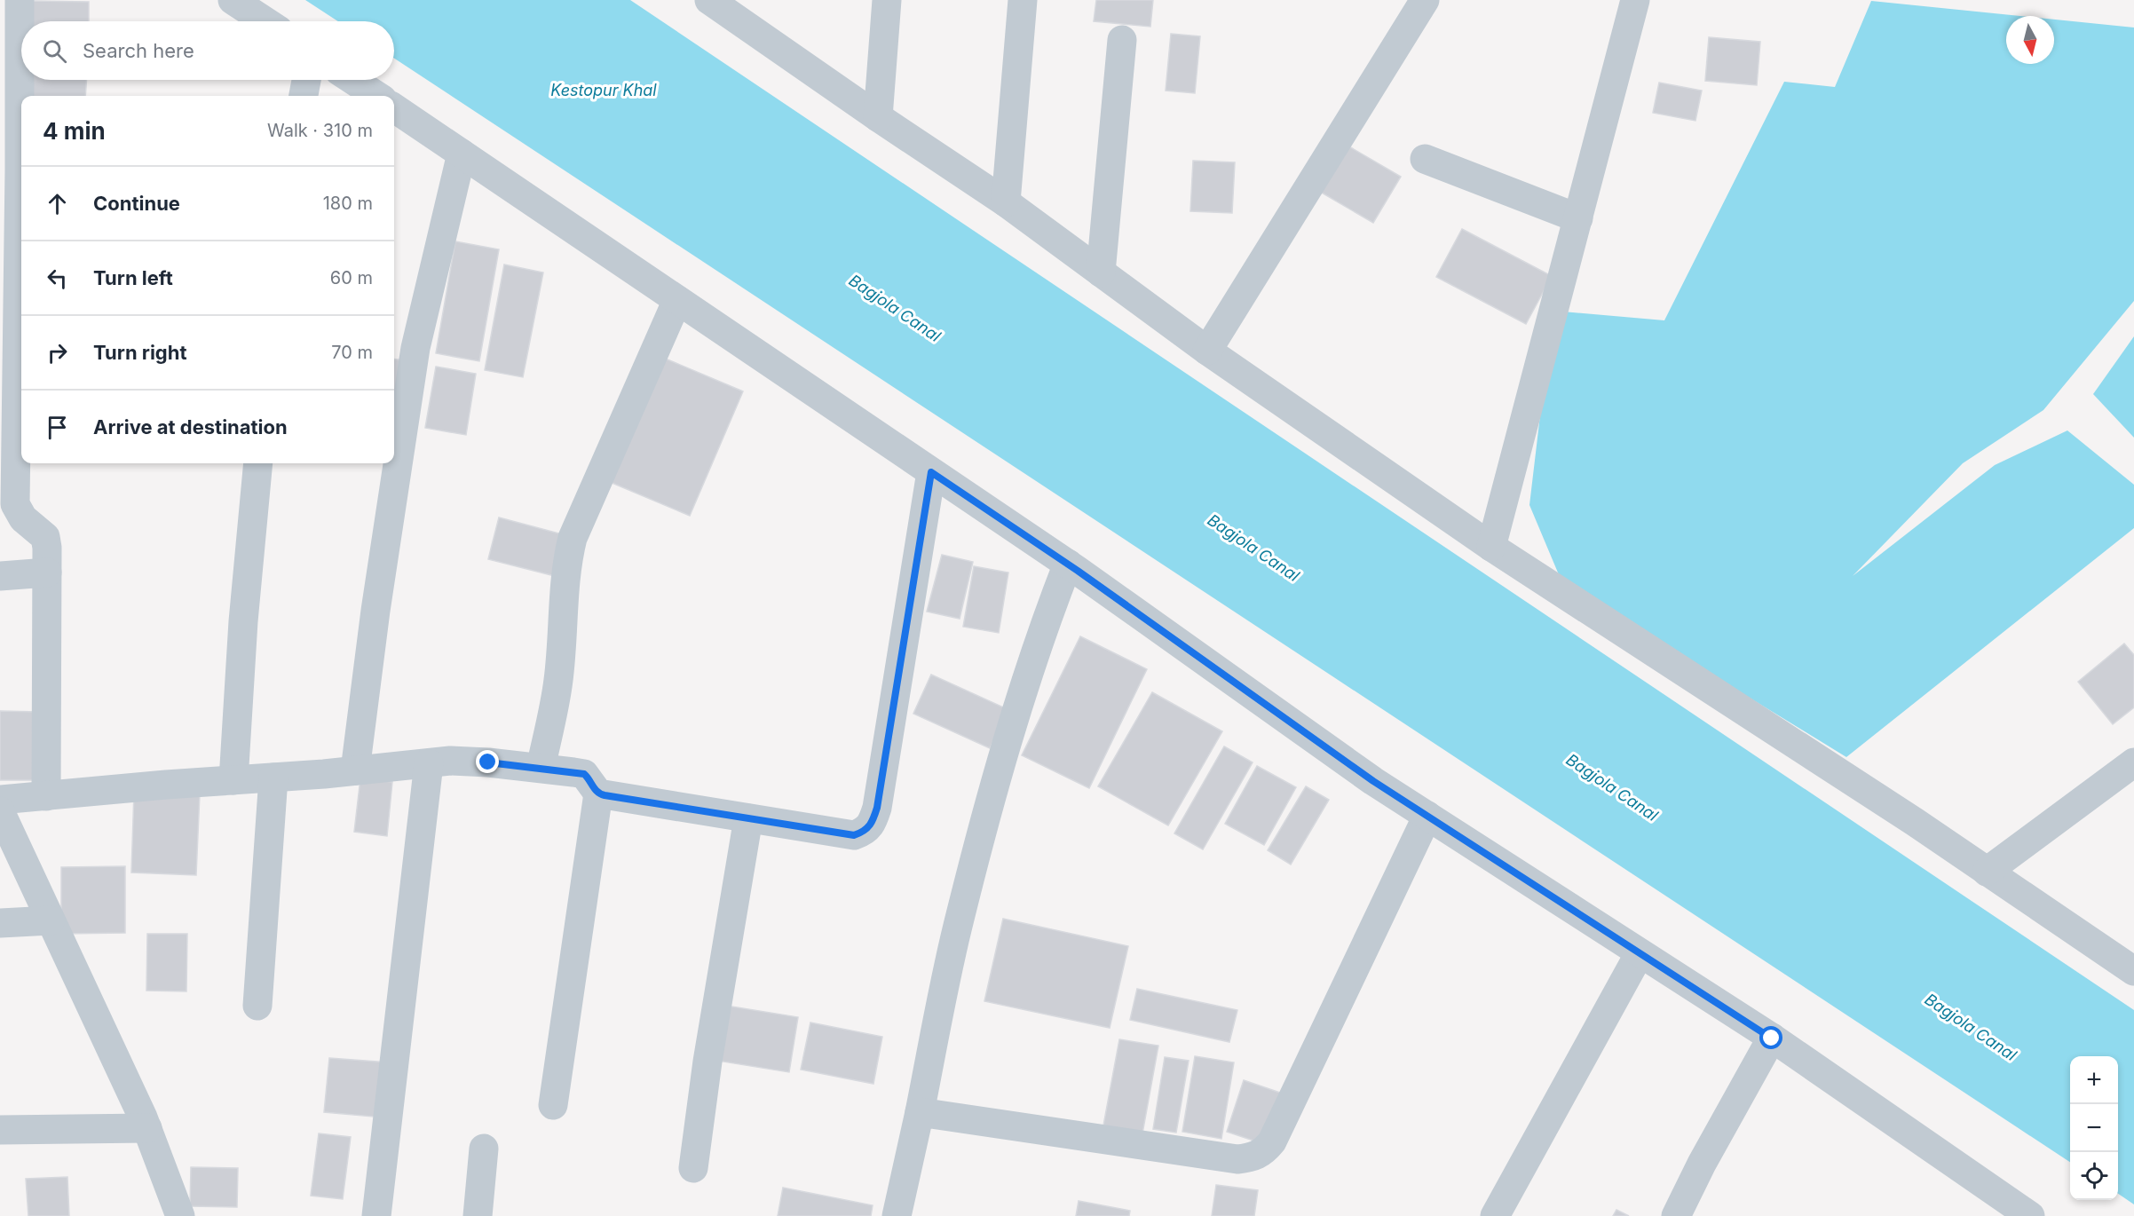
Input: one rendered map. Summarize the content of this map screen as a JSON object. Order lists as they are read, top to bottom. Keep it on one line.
{"water":["Kestopur Khal","Bagjola Canal"],"north":"bottom","page":{"search":"Search here","heading":["4 min","Walk · 310 m"],"list":[["Continue","180 m"],["Turn left","60 m"],["Turn right","70 m"],"Arrive at destination"],"map_buttons":["+","−"]}}
